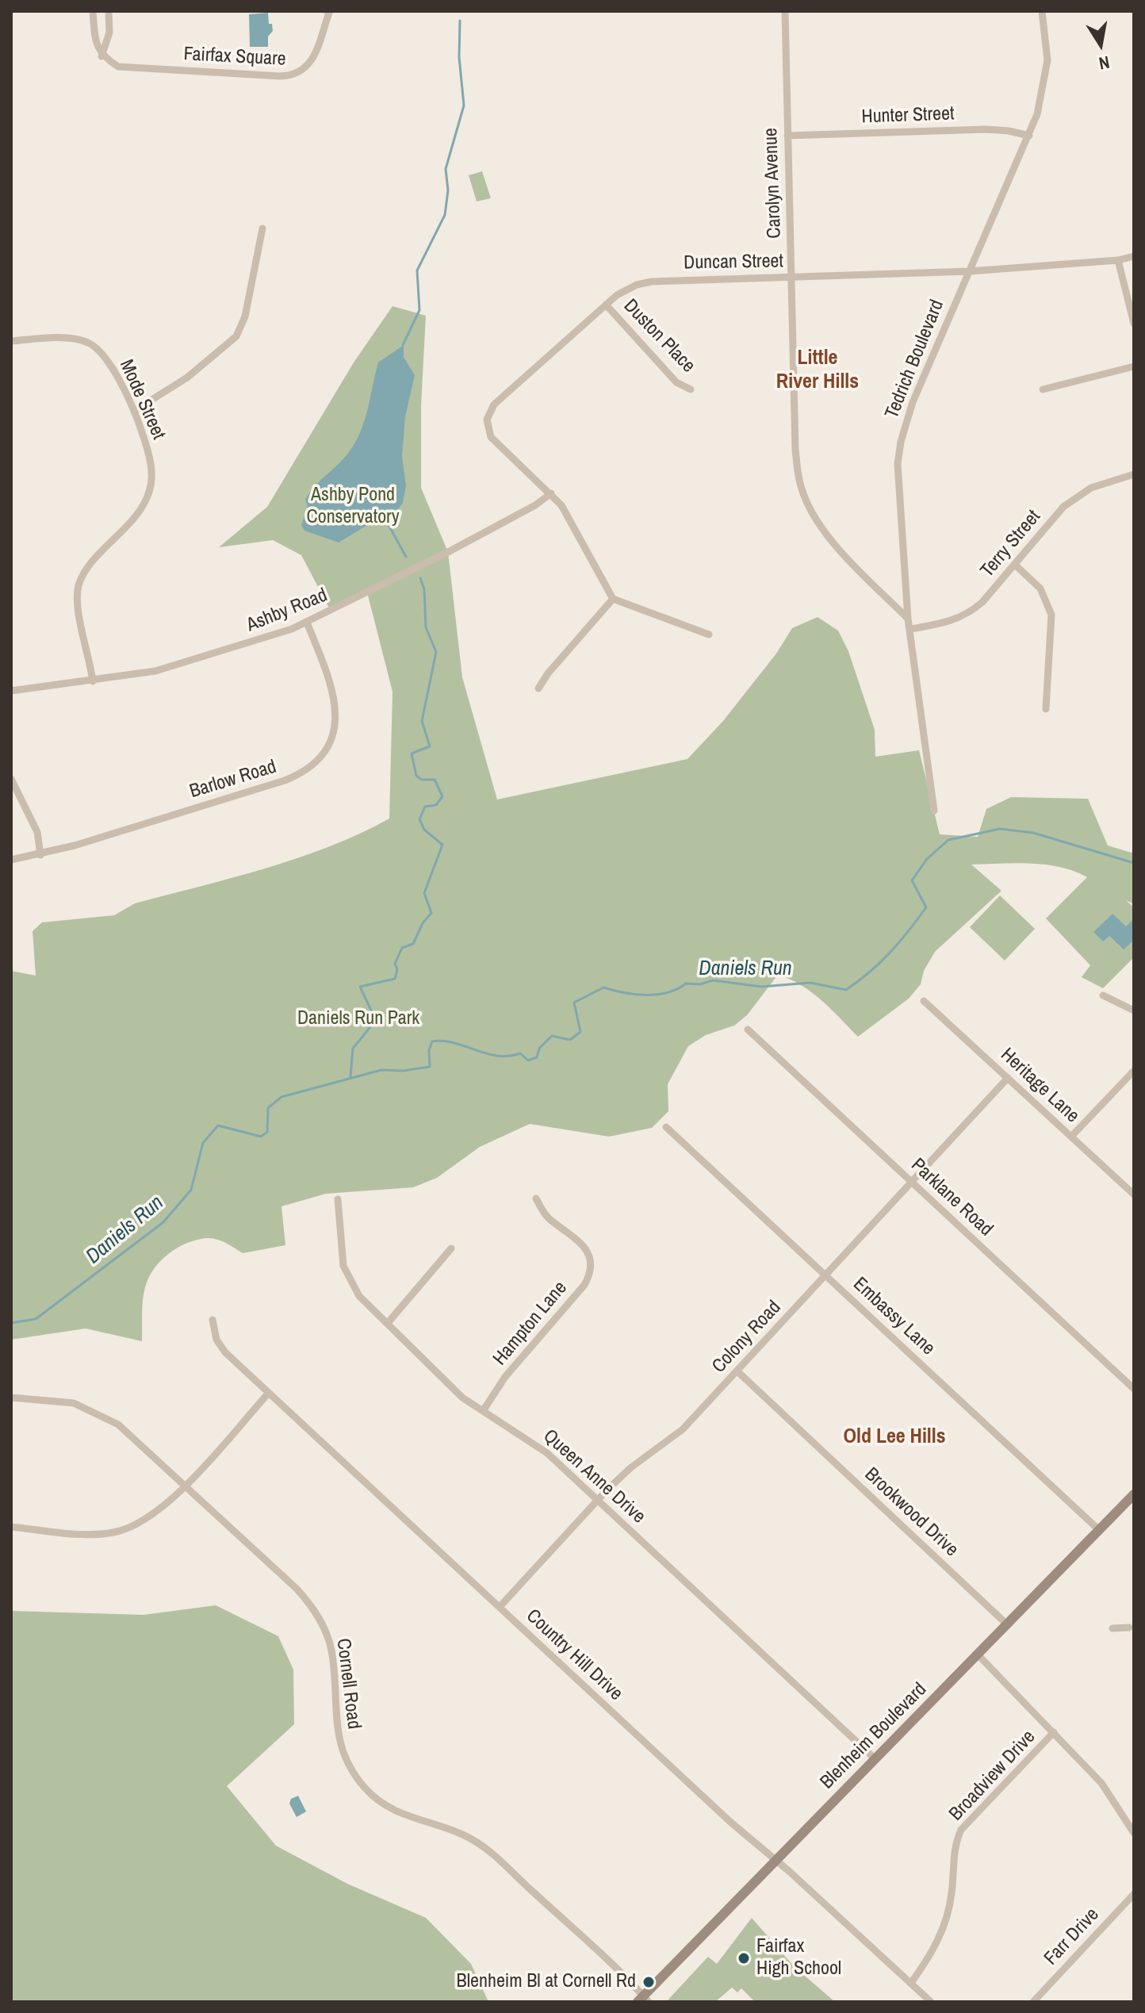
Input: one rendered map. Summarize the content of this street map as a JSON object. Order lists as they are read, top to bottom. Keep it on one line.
{"streets":{"main road":["Blenheim Boulevard"],"street":["Fairfax Square","Hunter Street","Carolyn Avenue","Duncan Street","Duston Place","Tedrich Boulevard","Mode Street","Terry Street","Ashby Road","Barlow Road","Heritage Lane","Parklane Road","Embassy Lane","Hampton Lane","Colony Road","Queen Anne Drive","Brookwood Drive","Country Hill Drive","Cornell Road","Broadview Drive","Farr Drive"]},"crossings":[["Hunter Street","Carolyn Avenue"],["Hunter Street","Tedrich Boulevard"],["Carolyn Avenue","Duncan Street"],["Carolyn Avenue","Tedrich Boulevard"],["Duncan Street","Duston Place"],["Duncan Street","Tedrich Boulevard"],["Duncan Street","Ashby Road"],["Tedrich Boulevard","Terry Street"],["Mode Street","Ashby Road"],["Ashby Road","Barlow Road"],["Heritage Lane","Colony Road"],["Parklane Road","Colony Road"],["Embassy Lane","Colony Road"],["Embassy Lane","Blenheim Boulevard"],["Hampton Lane","Queen Anne Drive"],["Colony Road","Queen Anne Drive"],["Colony Road","Brookwood Drive"],["Colony Road","Country Hill Drive"],["Queen Anne Drive","Blenheim Boulevard"],["Brookwood Drive","Blenheim Boulevard"],["Country Hill Drive","Blenheim Boulevard"],["Country Hill Drive","Broadview Drive"],["Cornell Road","Blenheim Boulevard"]],"districts":["Little River Hills","Old Lee Hills"],"water":["Daniels Run"],"parks":["Ashby Pond Conservatory","Daniels Run Park"],"places":["Fairfax High School","Blenheim Bl at Cornell Rd"],"north":"bottom"}
